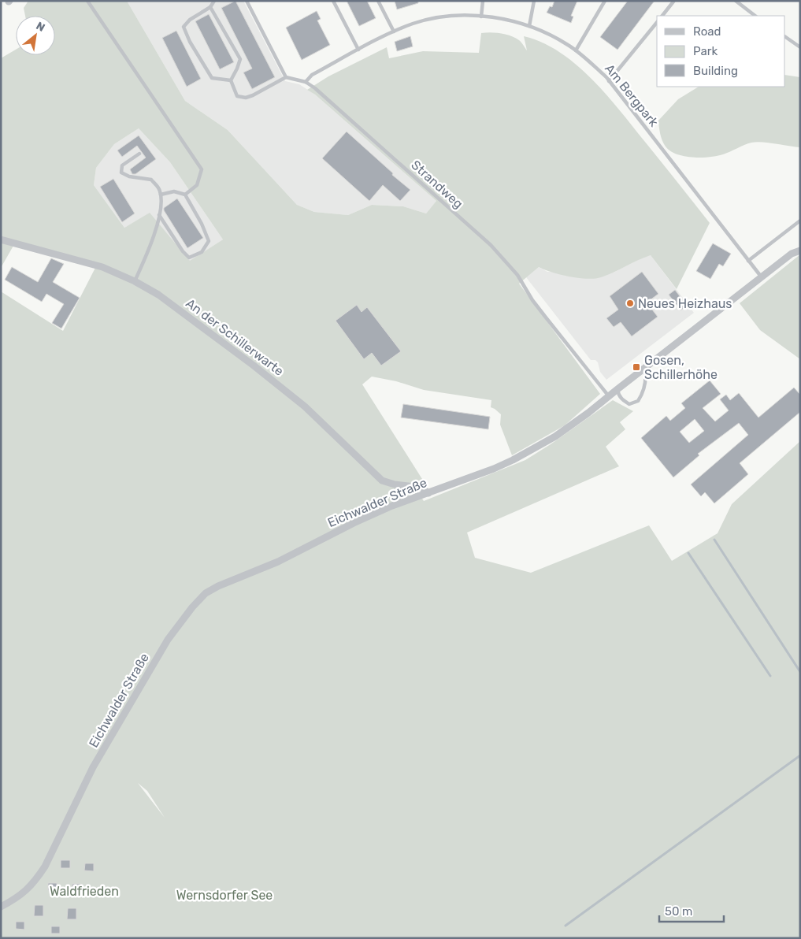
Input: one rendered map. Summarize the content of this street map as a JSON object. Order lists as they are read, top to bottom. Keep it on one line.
{"streets":{"street":["An der Schillerwarte","Eichwalder Straße"],"lane":["Am Bergpark","Strandweg"]},"crossings":[["Am Bergpark","Strandweg"],["Am Bergpark","Eichwalder Straße"],["Strandweg","Eichwalder Straße"],["An der Schillerwarte","Eichwalder Straße"]],"parks":["Waldfrieden","Wernsdorfer See"],"places":{"other":["Neues Heizhaus"],"transit":["Gosen, Schillerhöhe"]},"legend":["Road","Park","Building"],"scale_bar":"50 m","north":"top right"}
